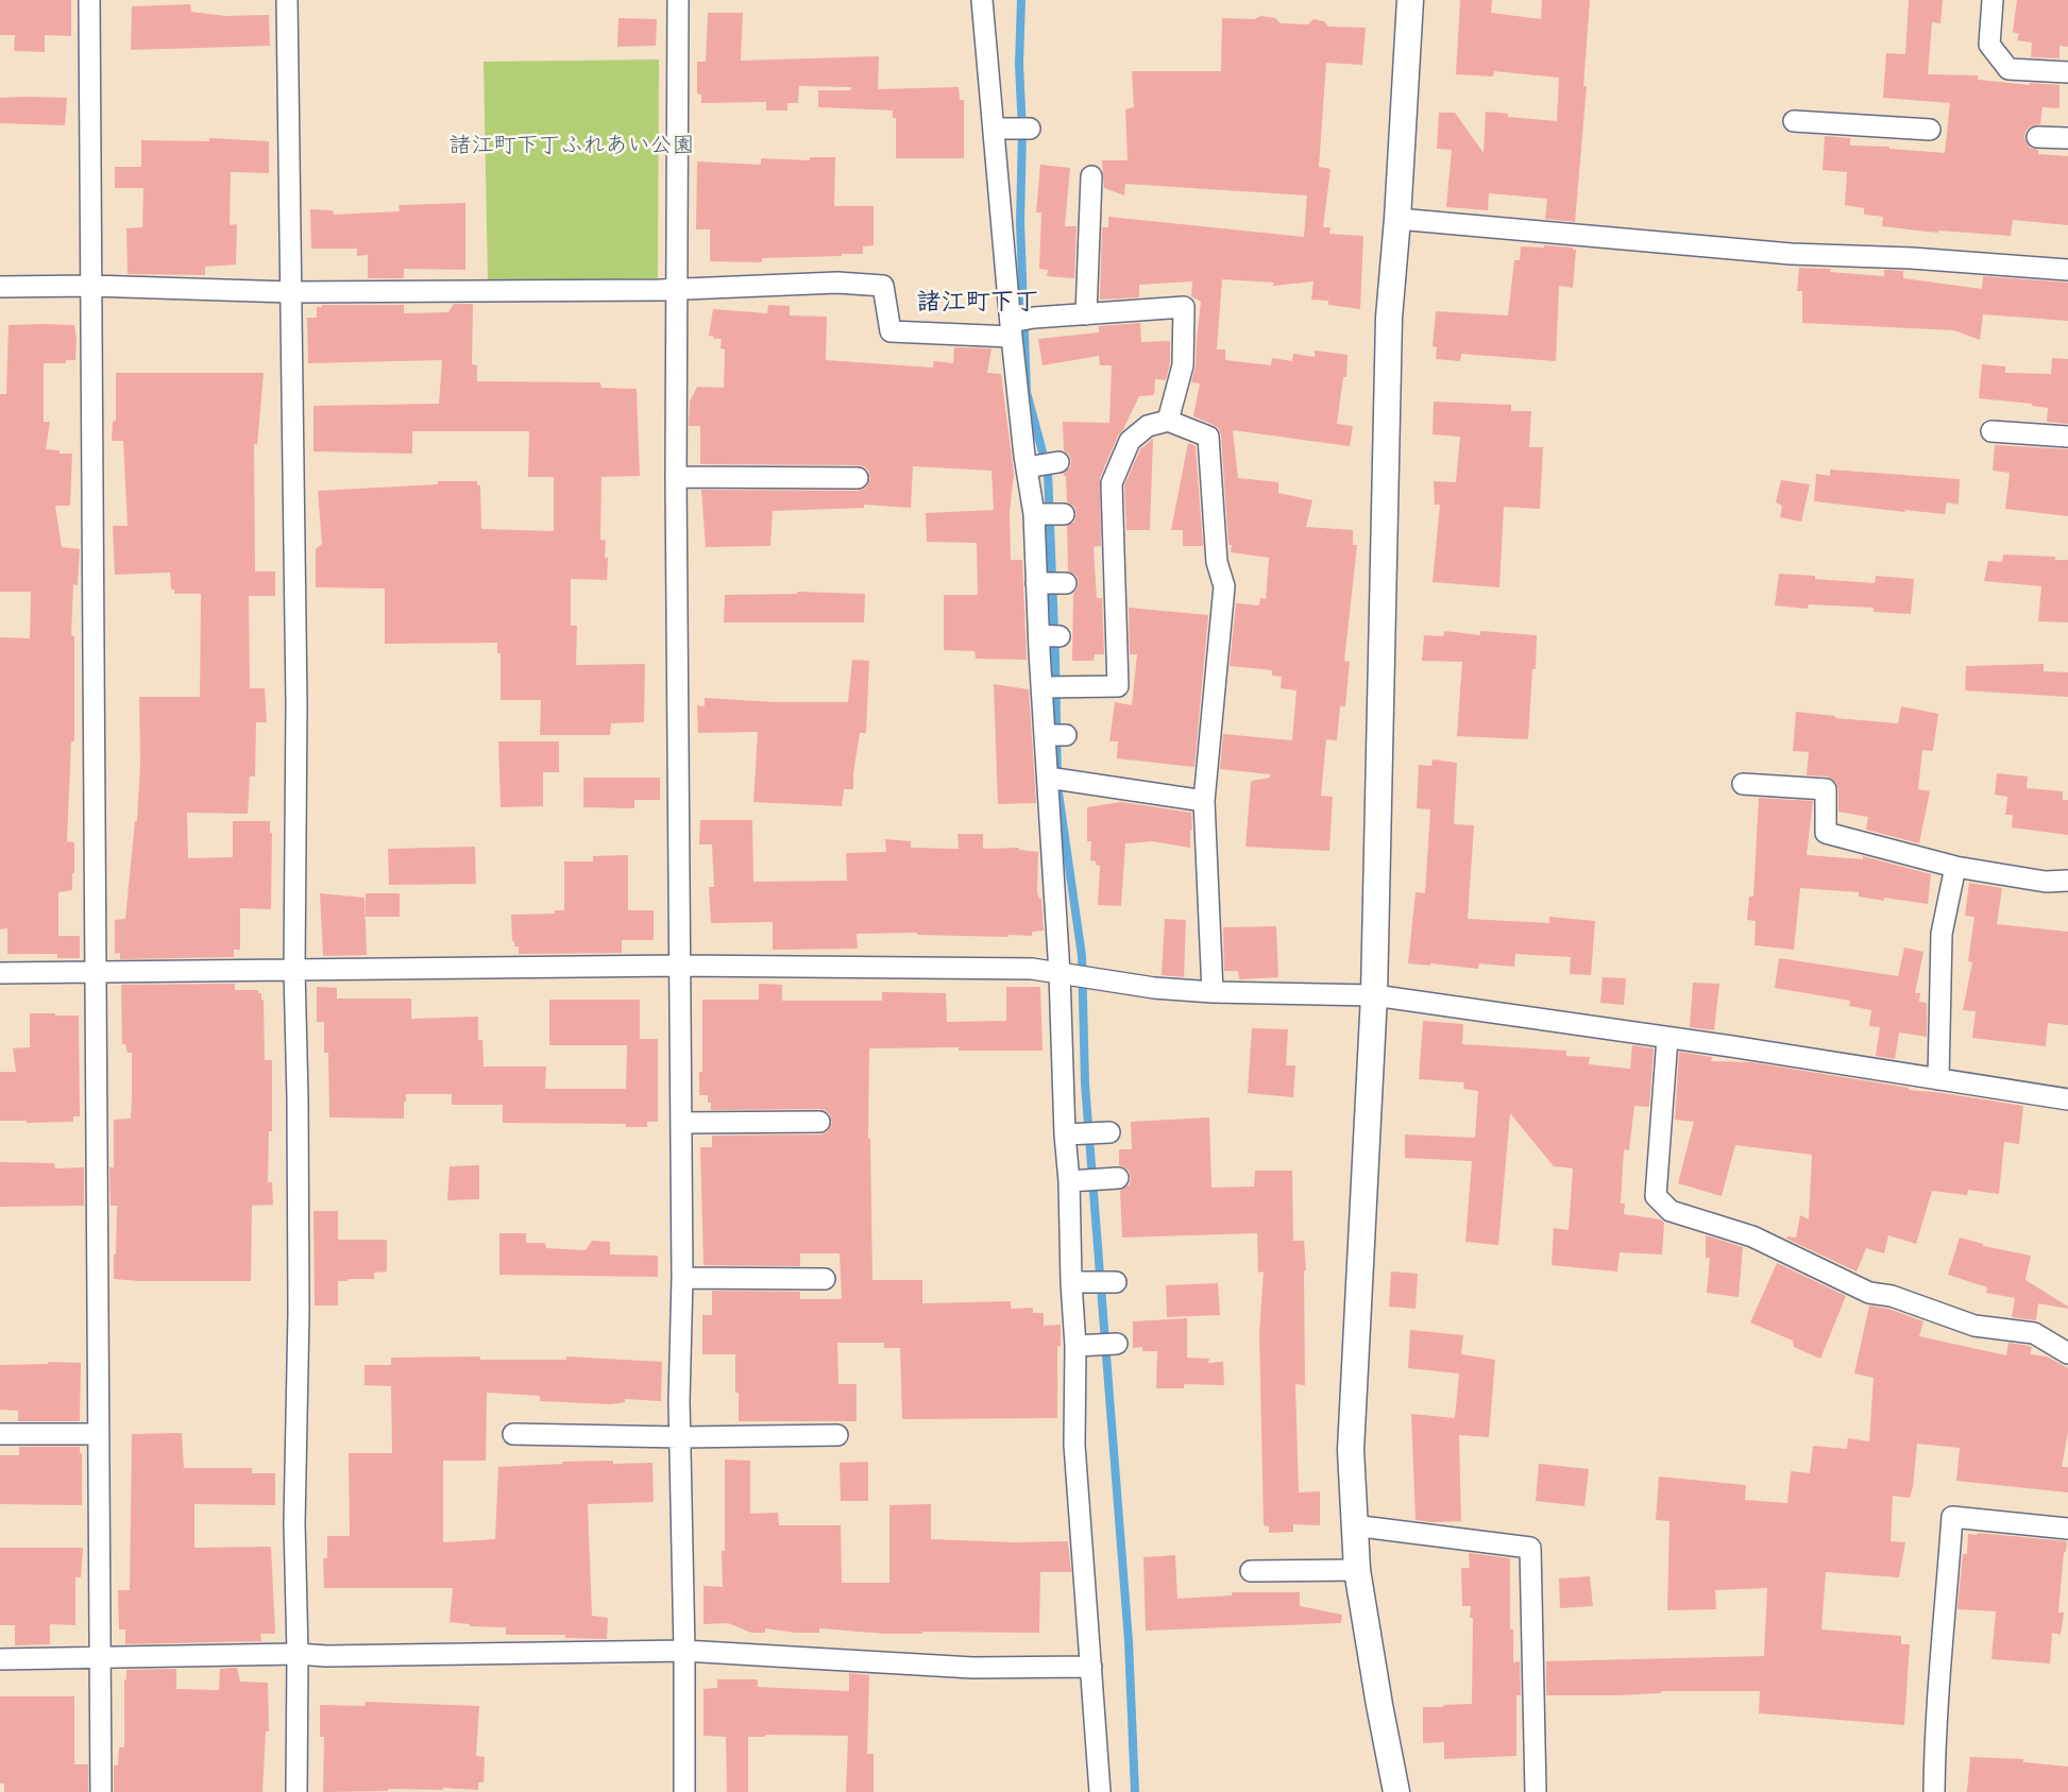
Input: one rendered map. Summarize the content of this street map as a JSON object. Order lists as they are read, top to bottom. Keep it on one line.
{"districts":["諸江町下丁"],"parks":["諸江町下丁ふれあい公園"]}
